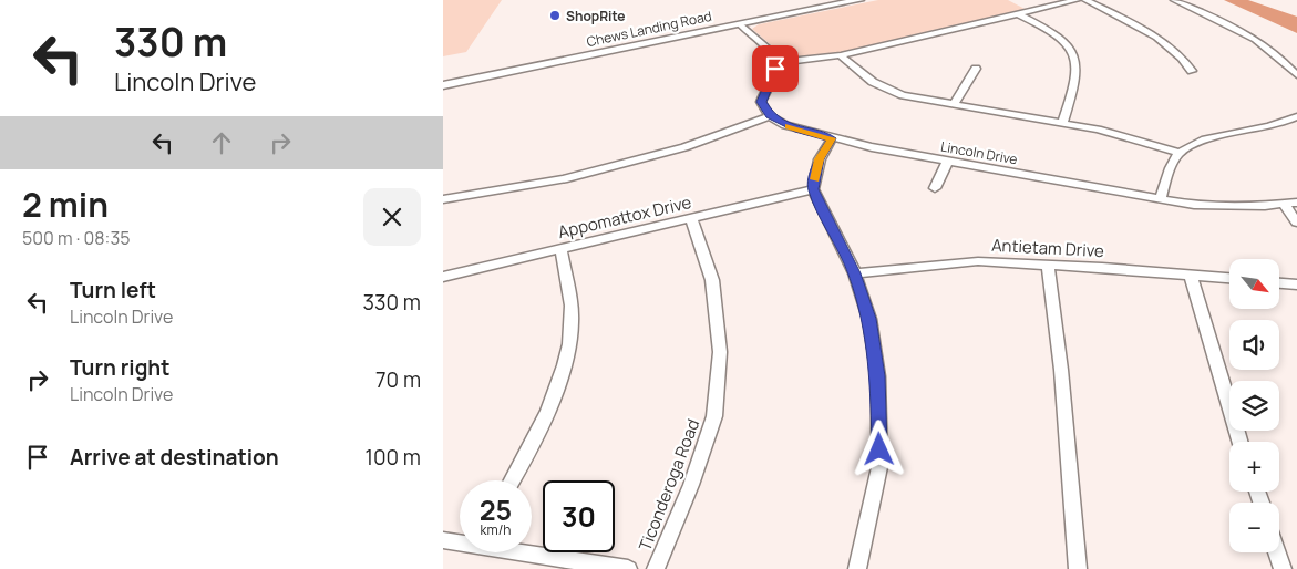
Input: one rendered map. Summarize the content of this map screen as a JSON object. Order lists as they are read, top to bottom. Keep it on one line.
{"streets":{"main road":["Chews Landing Road"],"street":["Lincoln Drive","Appomattox Drive","Antietam Drive","Ticonderoga Road"]},"crossings":[["Appomattox Drive","Ticonderoga Road"]],"places":["ShopRite"],"north":"bottom right","page":{"turn":["330 m","Lincoln Drive"],"heading":["2 min","500 m · 08:35"],"map_buttons":["+","−"],"list":[{"name":"Turn left","note":"Lincoln Drive","value":"330 m"},{"name":"Turn right","note":"Lincoln Drive","value":"70 m"},{"name":"Arrive at destination","value":"100 m"}],"speed":"25 km/h","limit":"30"}}
